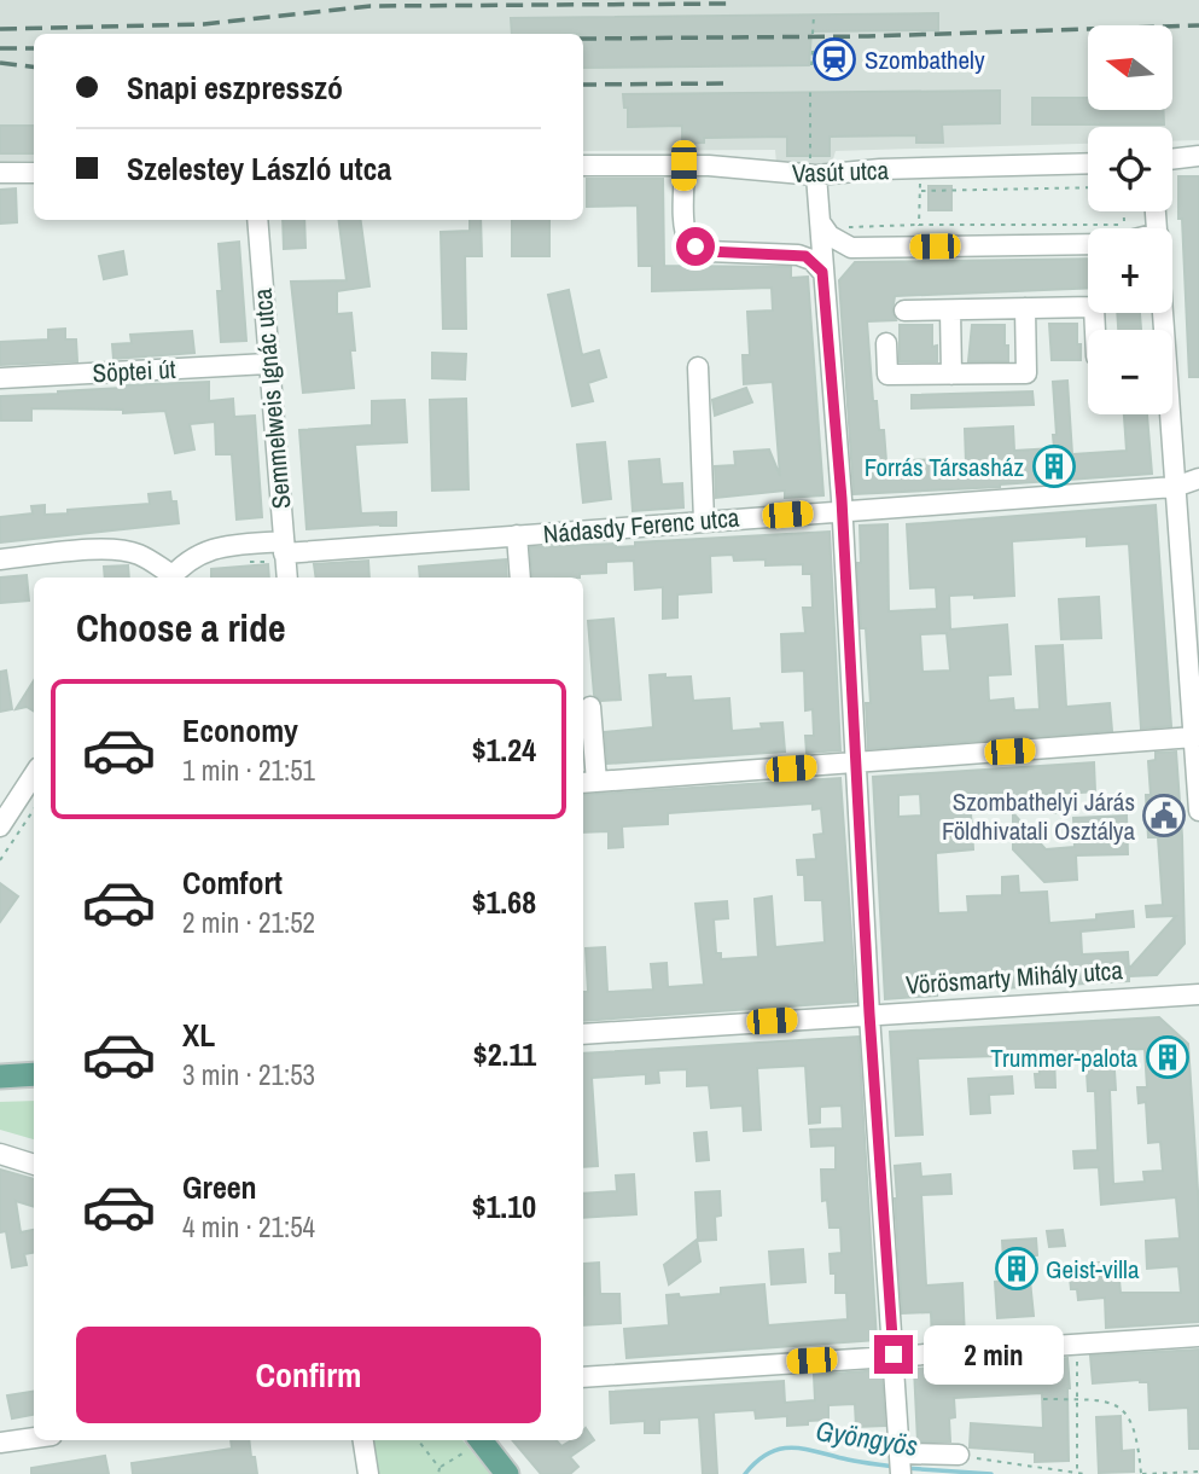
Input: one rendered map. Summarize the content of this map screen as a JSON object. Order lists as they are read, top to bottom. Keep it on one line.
{"streets":{"street":["Vasút utca","Söptei út","Semmelweis Ignác utca","Nádasdy Ferenc utca","Vörösmarty Mihály utca"]},"crossings":[["Söptei út","Semmelweis Ignác utca"],["Semmelweis Ignác utca","Nádasdy Ferenc utca"]],"water":["Gyöngyös"],"places":{"station":["Szombathely"],"building":["Forrás Társasház","Trummer-palota","Geist-villa"],"public building":["Szombathelyi Járás Földhivatali Osztálya"]},"north":"left","page":{"map_buttons":["+","−"],"banner":["Snapi eszpresszó","Szelestey László utca"],"heading":"Choose a ride","list":[{"name":"Economy","note":"1 min · 21:51","value":"$1.24"},{"name":"Comfort","note":"2 min · 21:52","value":"$1.68"},{"name":"XL","note":"3 min · 21:53","value":"$2.11"},{"name":"Green","note":"4 min · 21:54","value":"$1.10"}],"buttons":"Confirm","bubble":"2 min"}}
